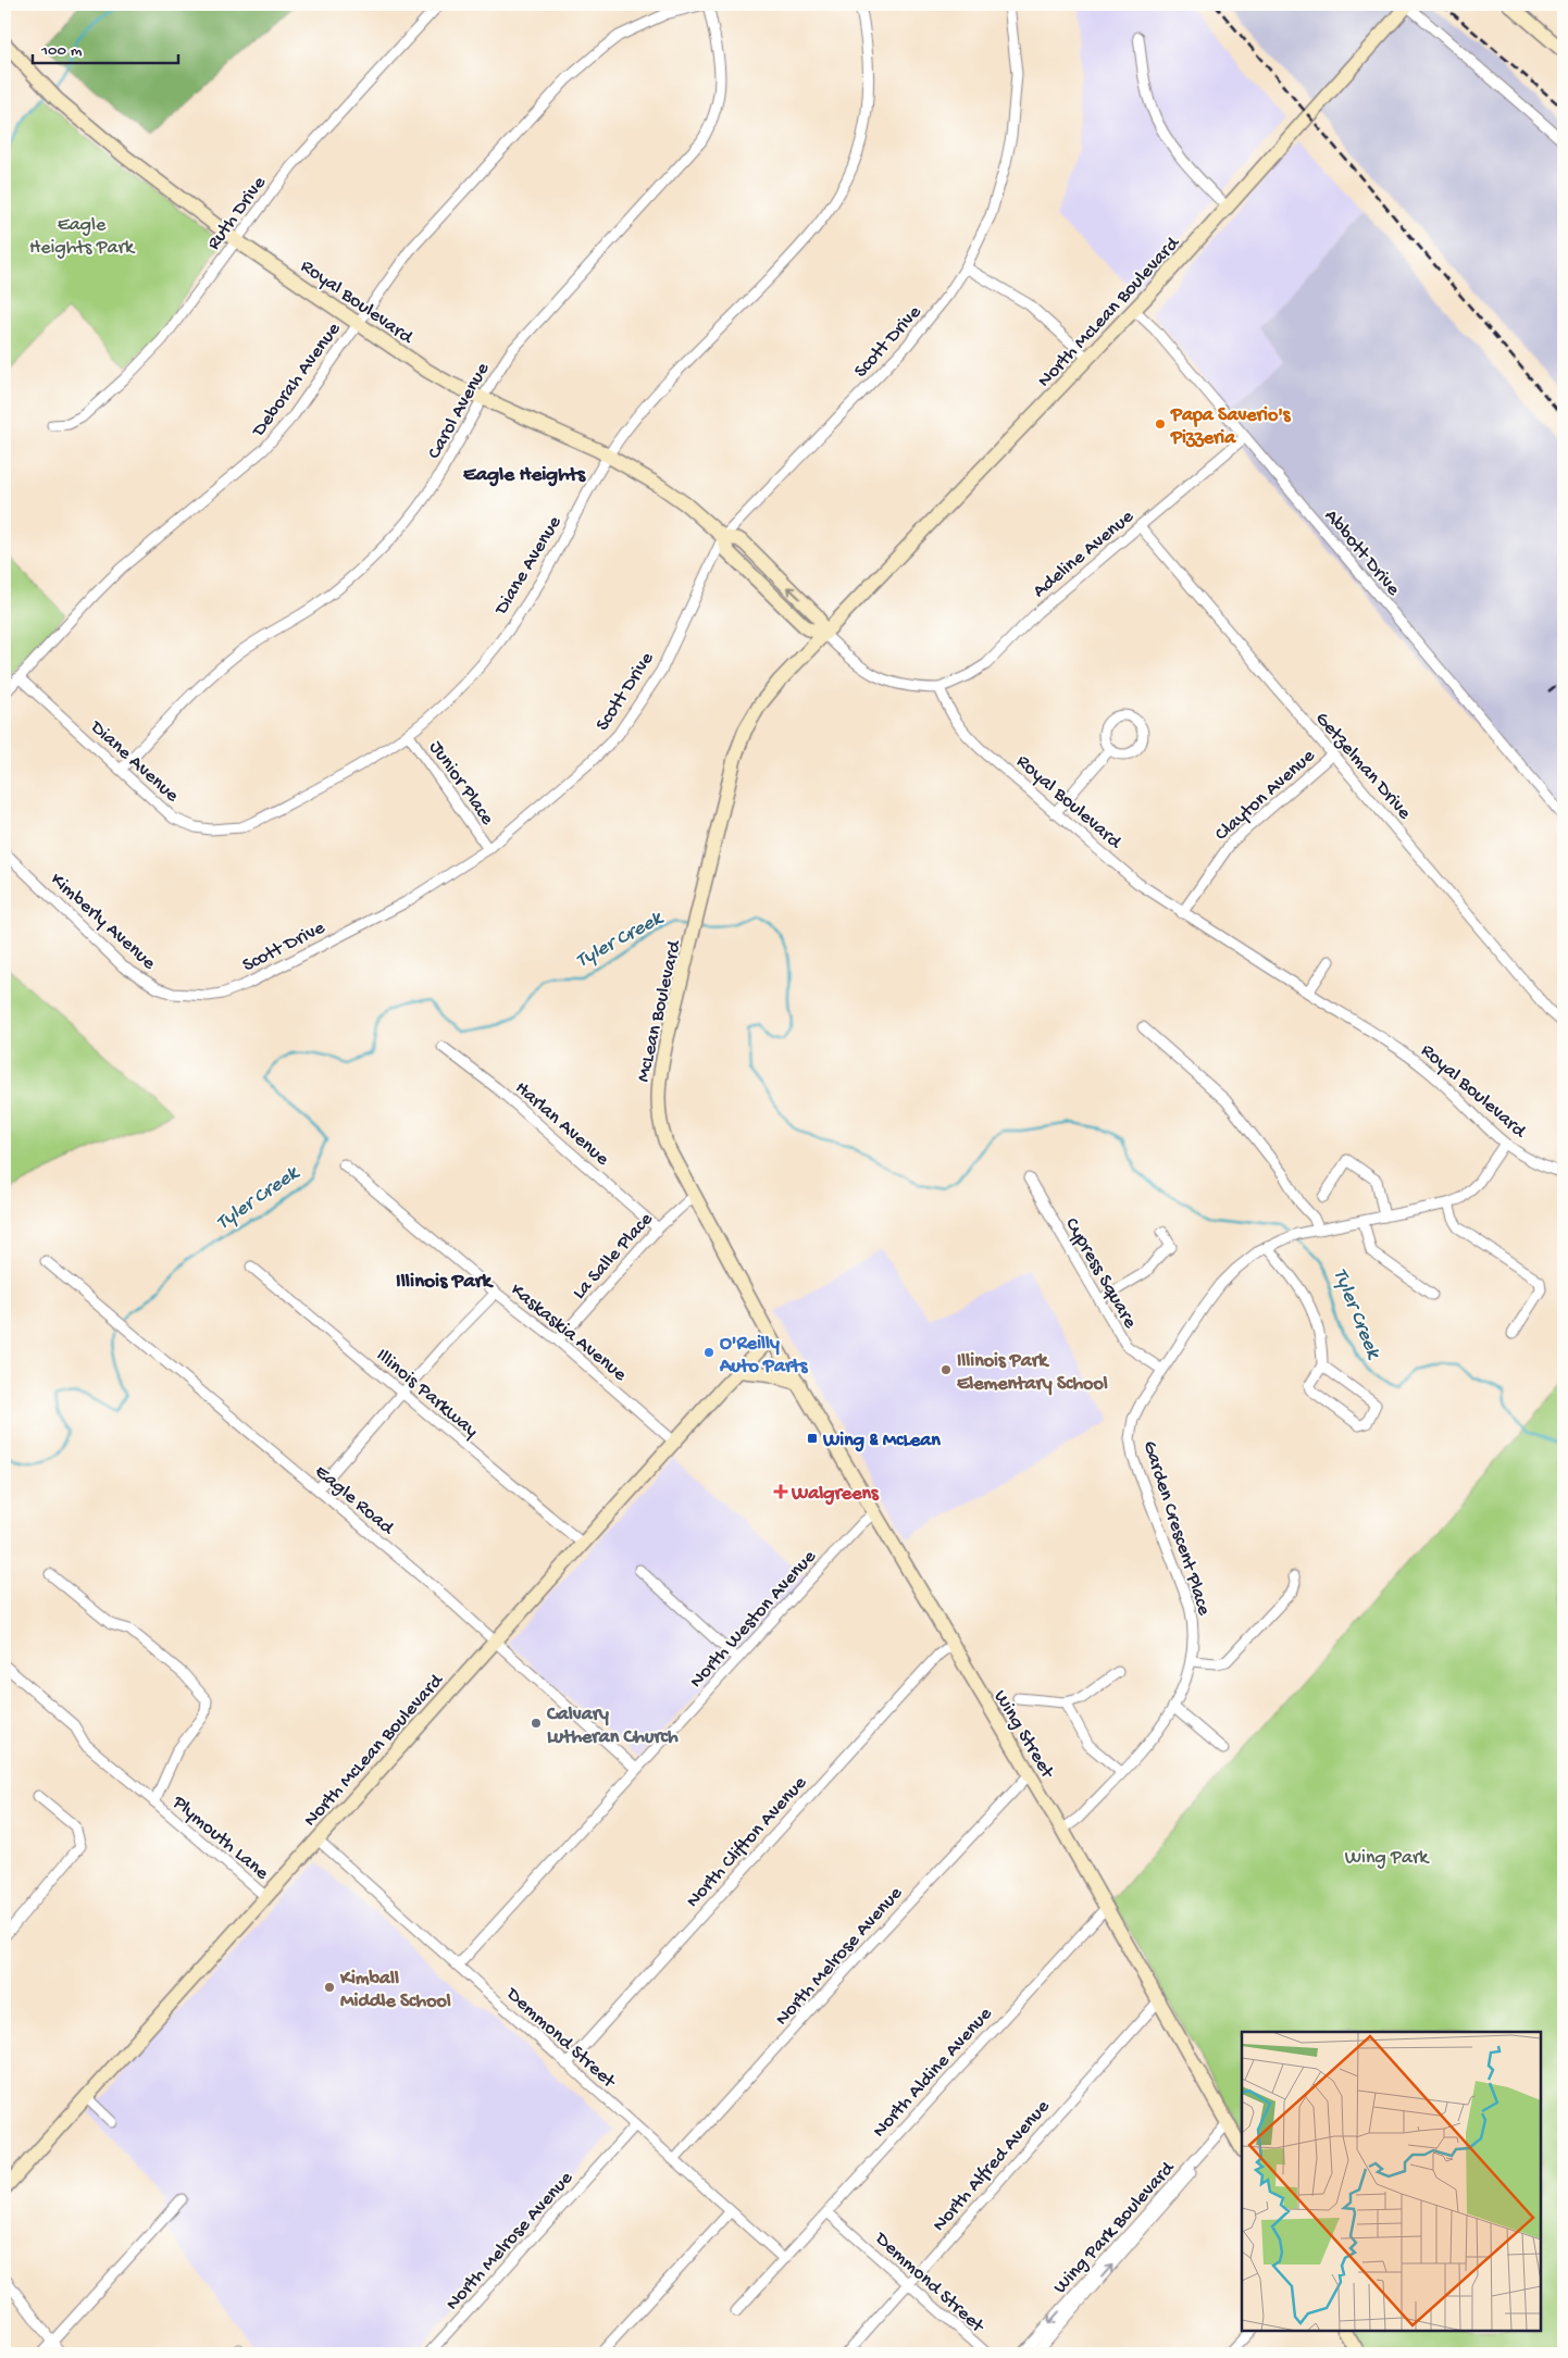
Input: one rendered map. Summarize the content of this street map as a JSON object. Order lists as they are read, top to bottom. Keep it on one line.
{"streets":{"main road":["Royal Boulevard","North McLean Boulevard","McLean Boulevard","Wing Street"],"street":["Ruth Drive","Scott Drive","Deborah Avenue","Carol Avenue","Abbott Drive","Adeline Avenue","Diane Avenue","Getzelman Drive","Junior Place","Clayton Avenue","Kimberly Avenue","Harlan Avenue","La Salle Place","Cypress Square","Kaskaskia Avenue","Illinois Parkway","Eagle Road","Garden Crescent Place","North Weston Avenue","Plymouth Lane","North Clifton Avenue","North Melrose Avenue","Demmond Street","North Aldine Avenue","North Alfred Avenue","Wing Park Boulevard"]},"crossings":[["Ruth Drive","Royal Boulevard"],["Royal Boulevard","North McLean Boulevard"],["Royal Boulevard","Scott Drive"],["Royal Boulevard","Deborah Avenue"],["Royal Boulevard","Carol Avenue"],["Royal Boulevard","Adeline Avenue"],["Royal Boulevard","Diane Avenue"],["Royal Boulevard","Clayton Avenue"],["Royal Boulevard","McLean Boulevard"],["Royal Boulevard","Garden Crescent Place"],["North McLean Boulevard","Abbott Drive"],["North McLean Boulevard","McLean Boulevard"],["North McLean Boulevard","Kaskaskia Avenue"],["North McLean Boulevard","Illinois Parkway"],["North McLean Boulevard","Eagle Road"],["North McLean Boulevard","Wing Street"],["North McLean Boulevard","Plymouth Lane"],["North McLean Boulevard","Demmond Street"],["Scott Drive","Junior Place"],["Scott Drive","Kimberly Avenue"],["Deborah Avenue","Carol Avenue"],["Deborah Avenue","Diane Avenue"],["Carol Avenue","Diane Avenue"],["Abbott Drive","Adeline Avenue"],["Adeline Avenue","Getzelman Drive"],["Diane Avenue","Junior Place"],["Getzelman Drive","Clayton Avenue"],["McLean Boulevard","La Salle Place"],["McLean Boulevard","Wing Street"],["Harlan Avenue","La Salle Place"],["La Salle Place","Kaskaskia Avenue"],["Cypress Square","Garden Crescent Place"],["Eagle Road","North Weston Avenue"],["Garden Crescent Place","Wing Street"],["North Weston Avenue","Wing Street"],["North Weston Avenue","Demmond Street"],["Wing Street","North Clifton Avenue"],["Wing Street","North Melrose Avenue"],["Wing Street","North Aldine Avenue"],["Wing Street","North Alfred Avenue"],["Wing Street","Wing Park Boulevard"],["North Clifton Avenue","Demmond Street"],["North Melrose Avenue","Demmond Street"],["Demmond Street","North Aldine Avenue"],["Demmond Street","North Alfred Avenue"]],"districts":["Eagle Heights","Illinois Park"],"water":["Tyler Creek"],"parks":["Eagle Heights Park","Wing Park"],"places":{"other":["Papa Saverio's Pizzeria","O'Reilly Auto Parts","Illinois Park Elementary School","Calvary Lutheran Church","Kimball Middle School"],"transit":["Wing & McLean"],"health":["Walgreens"]},"scale_bar":"100 m"}
